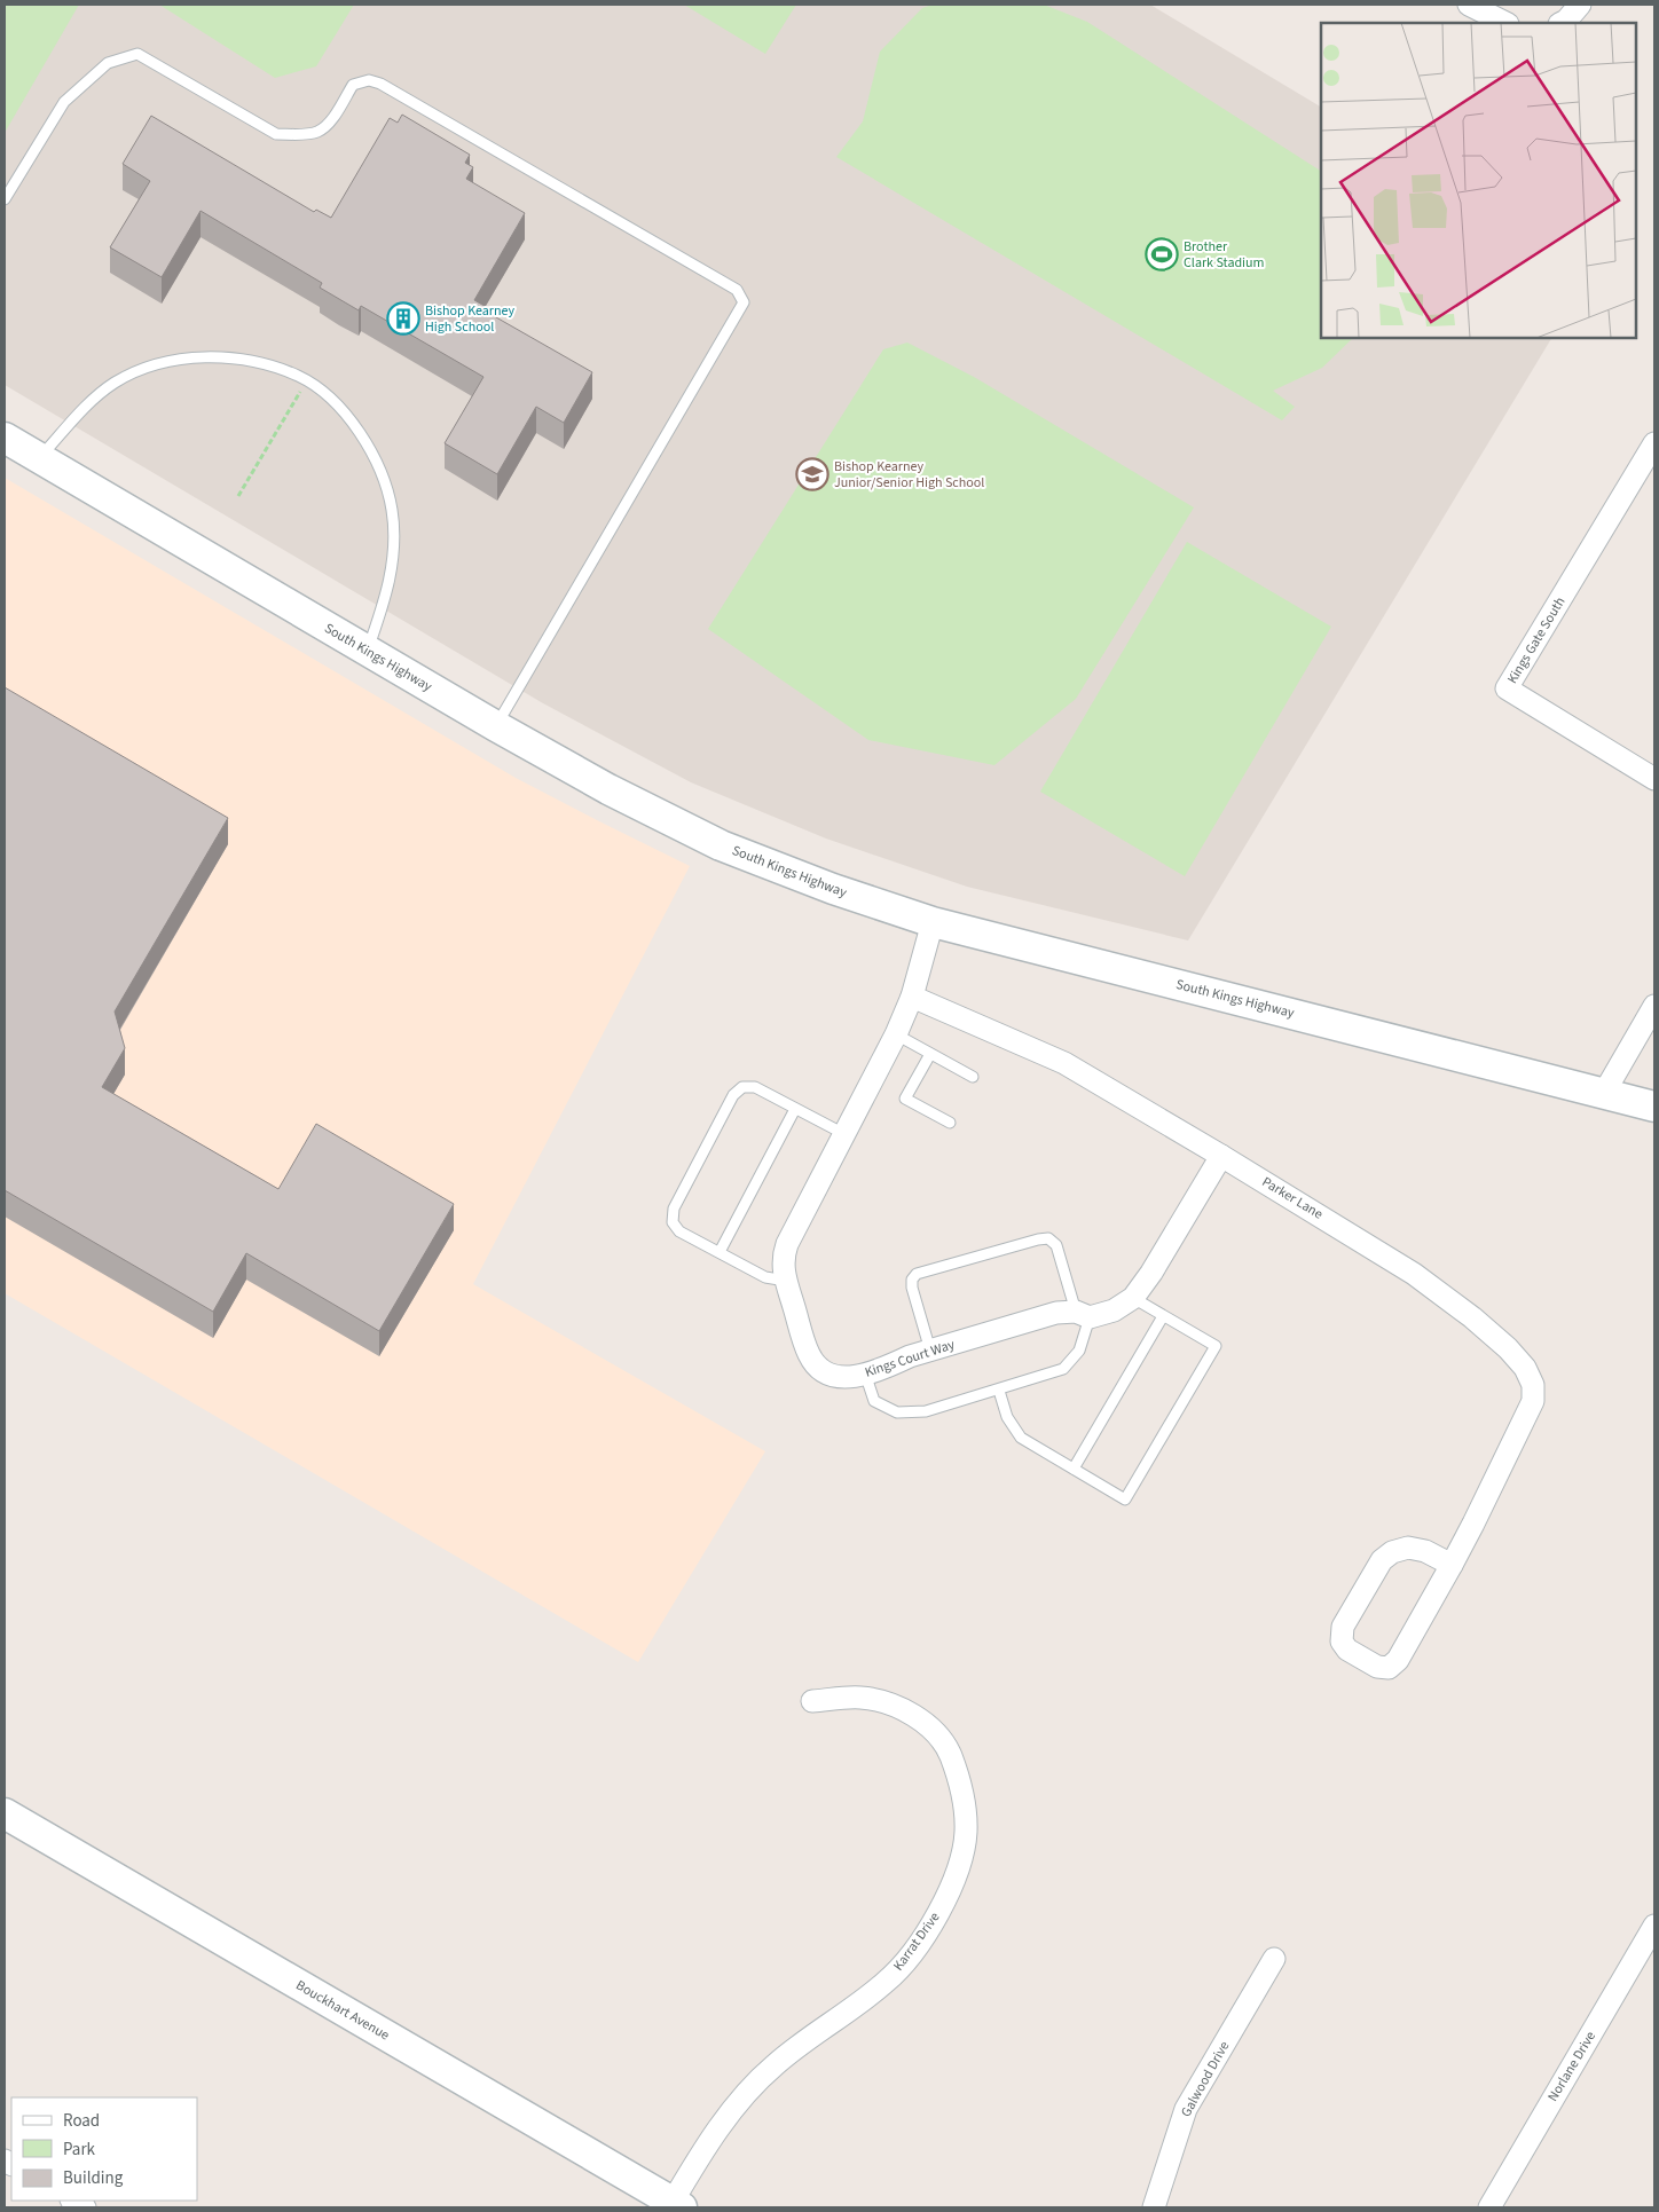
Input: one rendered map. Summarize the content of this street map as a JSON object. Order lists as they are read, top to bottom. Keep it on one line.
{"streets":{"main road":["South Kings Highway","Bouckhart Avenue"],"street":["Kings Gate South","Parker Lane","Kings Court Way","Karrat Drive","Norlane Drive","Galwood Drive"]},"crossings":[["Parker Lane","Kings Court Way"],["Karrat Drive","Bouckhart Avenue"]],"places":{"sports":["Brother Clark Stadium"],"building":["Bishop Kearney High School"],"school or university":["Bishop Kearney Junior/Senior High School"]},"legend":["Road","Park","Building"]}
